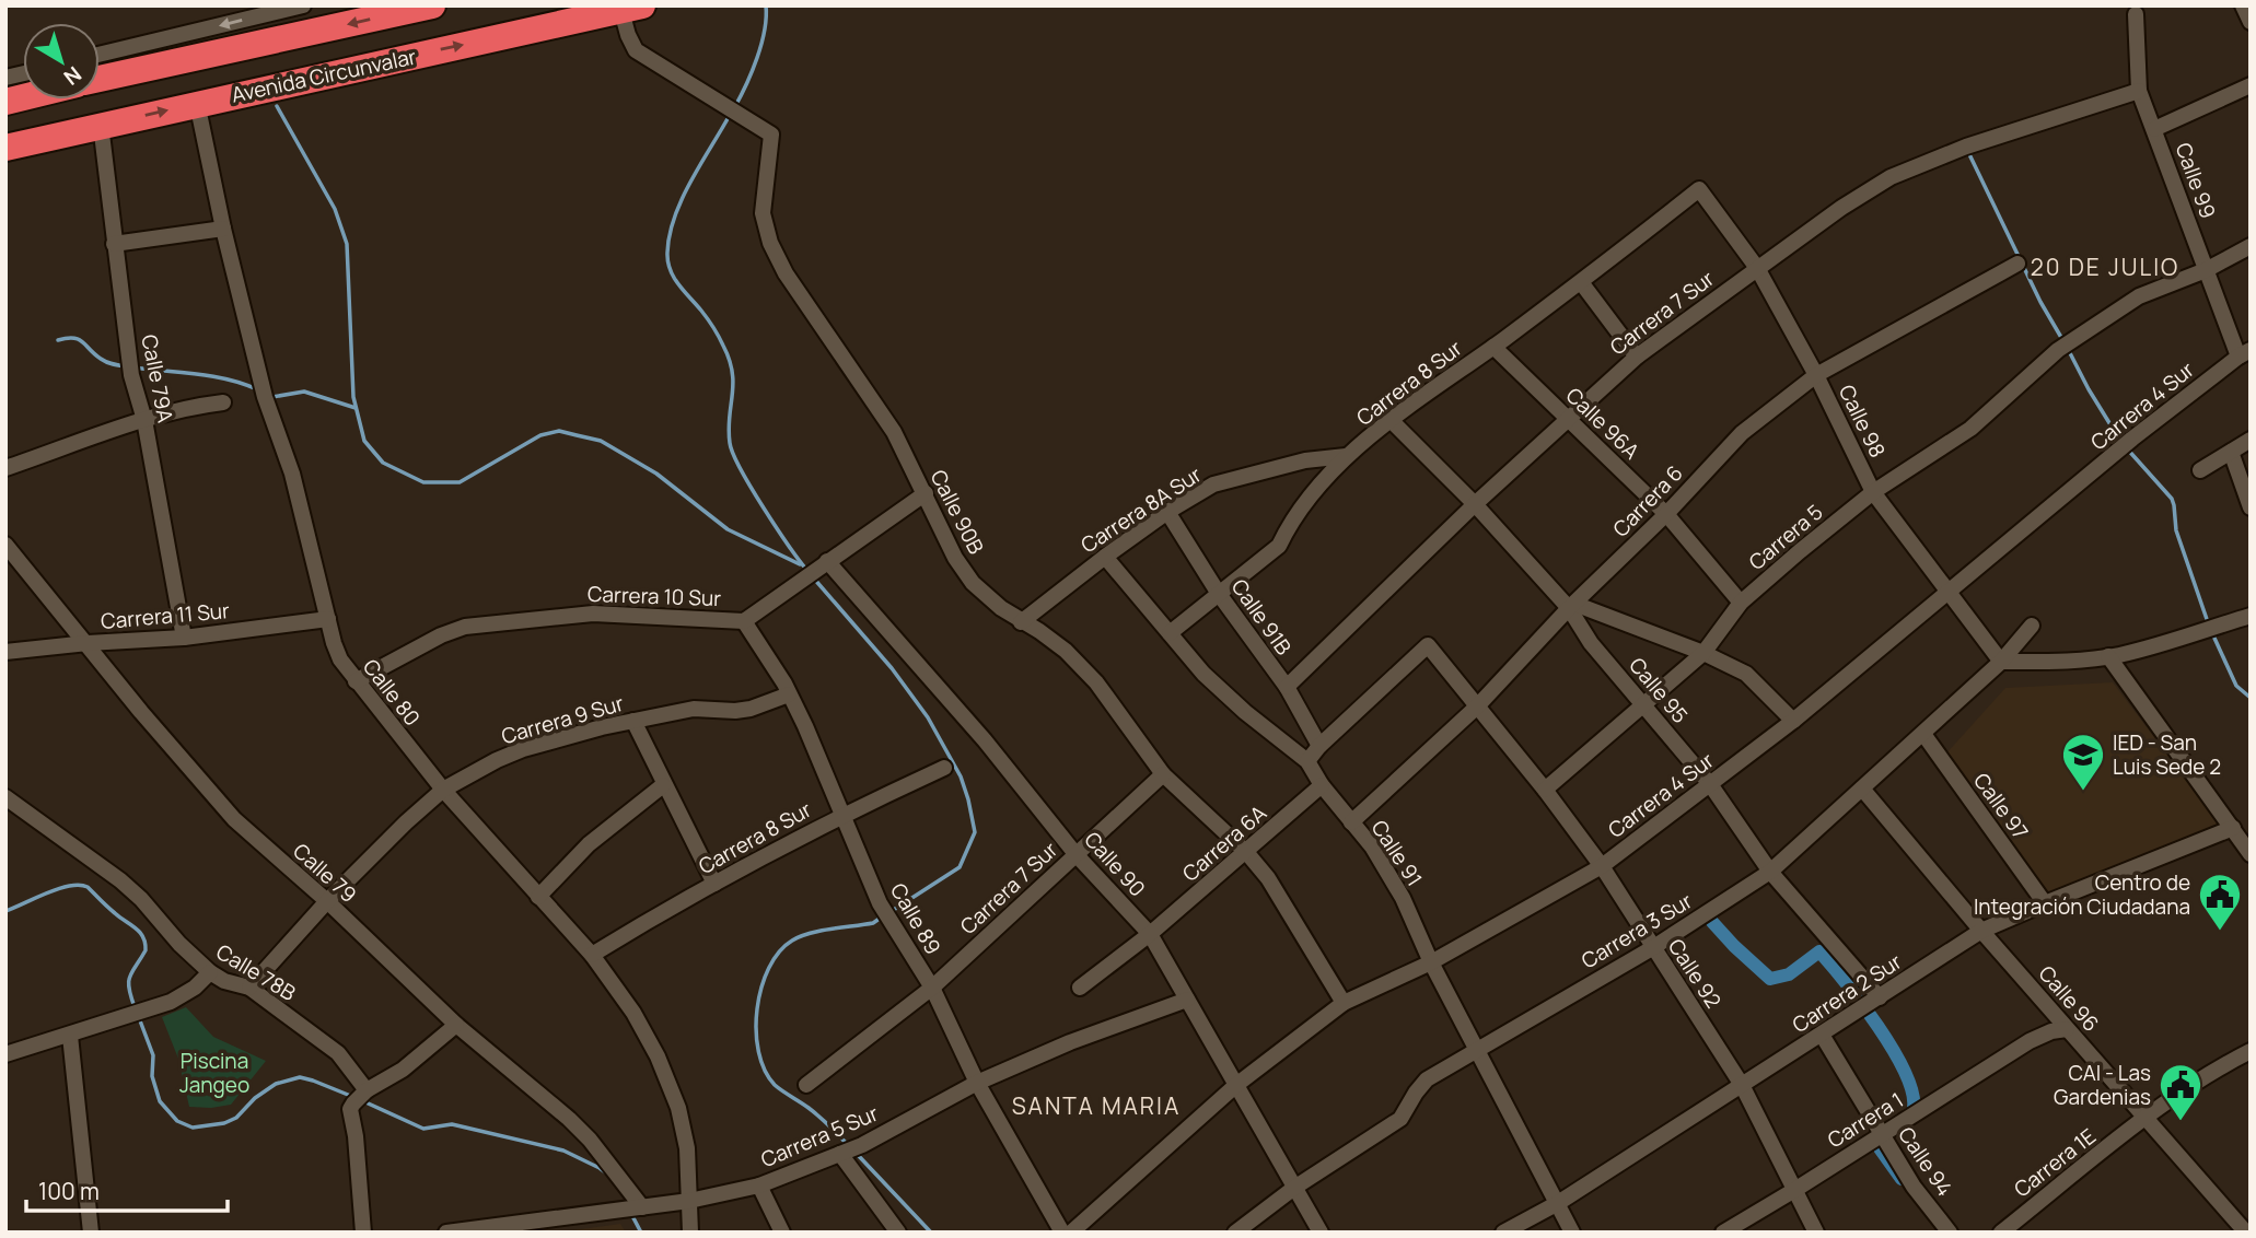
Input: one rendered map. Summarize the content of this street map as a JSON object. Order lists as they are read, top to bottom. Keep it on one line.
{"streets":{"highway":["Avenida Circunvalar"],"street":["Calle 99","Carrera 7 Sur","Calle 79A","Carrera 8 Sur","Carrera 4 Sur","Calle 98","Calle 96A","Carrera 6","Carrera 8A Sur","Calle 90B","Carrera 5","Carrera 10 Sur","Carrera 11 Sur","Calle 91B","Calle 95","Calle 80","Carrera 9 Sur","Calle 97","Carrera 6A","Calle 91","Calle 90","Calle 79","Calle 89","Carrera 3 Sur","Calle 78B","Calle 92","Carrera 2 Sur","Calle 96","Carrera 1","Carrera 5 Sur","Calle 94","Carrera 1E"]},"crossings":[["Avenida Circunvalar","Calle 79A"],["Avenida Circunvalar","Calle 90B"],["Avenida Circunvalar","Calle 80"],["Calle 99","Carrera 7 Sur"],["Calle 99","Carrera 4 Sur"],["Calle 99","Carrera 5"],["Carrera 7 Sur","Calle 98"],["Carrera 7 Sur","Calle 96A"],["Carrera 7 Sur","Calle 90B"],["Carrera 7 Sur","Calle 91B"],["Carrera 7 Sur","Calle 95"],["Carrera 7 Sur","Calle 90"],["Carrera 7 Sur","Calle 89"],["Calle 79A","Carrera 11 Sur"],["Carrera 8 Sur","Calle 98"],["Carrera 8 Sur","Calle 96A"],["Carrera 8 Sur","Carrera 8A Sur"],["Carrera 8 Sur","Calle 91B"],["Carrera 8 Sur","Calle 95"],["Carrera 8 Sur","Calle 80"],["Carrera 8 Sur","Calle 91"],["Carrera 8 Sur","Calle 89"],["Carrera 4 Sur","Calle 98"],["Carrera 4 Sur","Calle 90B"],["Carrera 4 Sur","Calle 95"],["Carrera 4 Sur","Calle 91"],["Carrera 4 Sur","Calle 90"],["Carrera 4 Sur","Calle 92"],["Calle 98","Carrera 6"],["Calle 98","Carrera 5"],["Calle 98","Carrera 3 Sur"],["Calle 96A","Carrera 6"],["Calle 96A","Carrera 5"],["Carrera 6","Calle 95"],["Carrera 6","Calle 91"],["Carrera 6","Calle 92"],["Carrera 8A Sur","Calle 90B"],["Carrera 8A Sur","Calle 91B"],["Carrera 8A Sur","Calle 91"],["Calle 90B","Carrera 10 Sur"],["Calle 90B","Carrera 6A"],["Carrera 5","Calle 95"],["Carrera 5","Calle 92"],["Carrera 10 Sur","Calle 80"],["Carrera 10 Sur","Calle 90"],["Carrera 10 Sur","Calle 89"],["Carrera 11 Sur","Calle 80"],["Carrera 11 Sur","Calle 79"],["Calle 91B","Calle 92"],["Calle 95","Carrera 3 Sur"],["Calle 95","Carrera 2 Sur"],["Calle 80","Carrera 9 Sur"],["Calle 80","Carrera 5 Sur"],["Carrera 9 Sur","Calle 79"],["Carrera 9 Sur","Calle 89"],["Carrera 9 Sur","Calle 78B"],["Calle 97","Carrera 3 Sur"],["Calle 97","Carrera 2 Sur"],["Carrera 6A","Calle 91"],["Carrera 6A","Calle 90"],["Calle 91","Carrera 3 Sur"],["Calle 91","Carrera 2 Sur"],["Calle 90","Carrera 3 Sur"],["Calle 90","Carrera 5 Sur"],["Calle 79","Carrera 5 Sur"],["Calle 89","Carrera 5 Sur"],["Carrera 3 Sur","Calle 92"],["Carrera 3 Sur","Calle 96"],["Calle 92","Carrera 2 Sur"],["Calle 92","Carrera 1"],["Carrera 2 Sur","Calle 96"],["Carrera 2 Sur","Calle 94"],["Calle 96","Carrera 1"],["Calle 96","Carrera 1E"],["Carrera 1","Calle 94"]],"districts":["20 DE JULIO","SANTA MARIA"],"parks":["Piscina Jangeo"],"places":{"school or university":["IED - San Luis Sede 2"],"public building":["Centro de Integración Ciudadana","CAI - Las Gardenias"]},"scale_bar":"100 m","north":"bottom right"}
